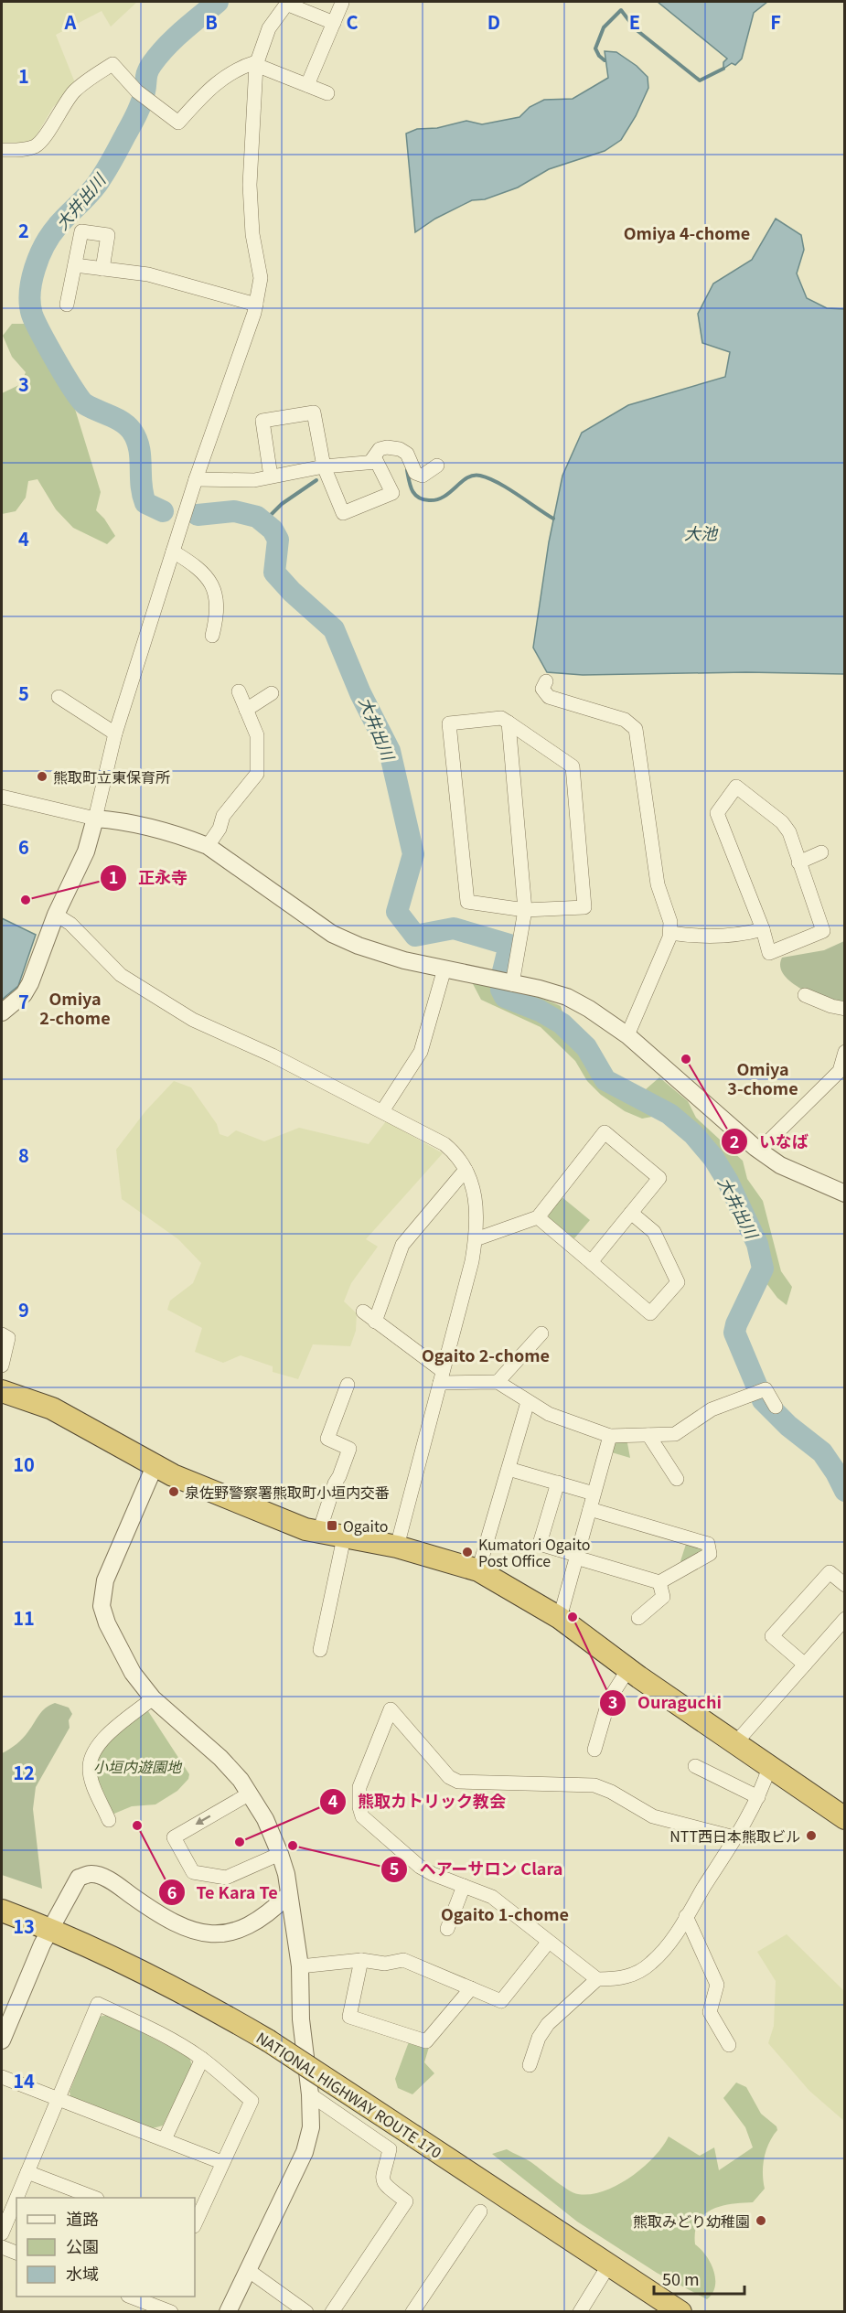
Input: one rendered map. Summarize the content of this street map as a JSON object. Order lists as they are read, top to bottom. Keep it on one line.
{"streets":{"highway":["NATIONAL HIGHWAY ROUTE 170"]},"districts":["Omiya 4-chome","Omiya 2-chome","Omiya 3-chome","Ogaito 2-chome","Ogaito 1-chome"],"water":["大井出川","大池"],"parks":["小垣内遊園地"],"places":{"other":["熊取町立東保育所","正永寺","いなば","泉佐野警察署熊取町小垣内交番","Kumatori Ogaito Post Office","Ouraguchi","Te Kara Te","NTT西日本熊取ビル","熊取カトリック教会","ヘアーサロン Clara","熊取みどり幼稚園"],"transit":["Ogaito"]},"legend":["道路","公園","水域"],"scale_bar":"50 m","grid":{"columns":["A","B","C","D","E","F"],"rows":["1","2","3","4","5","6","7","8","9","10","11","12","13","14"]}}
